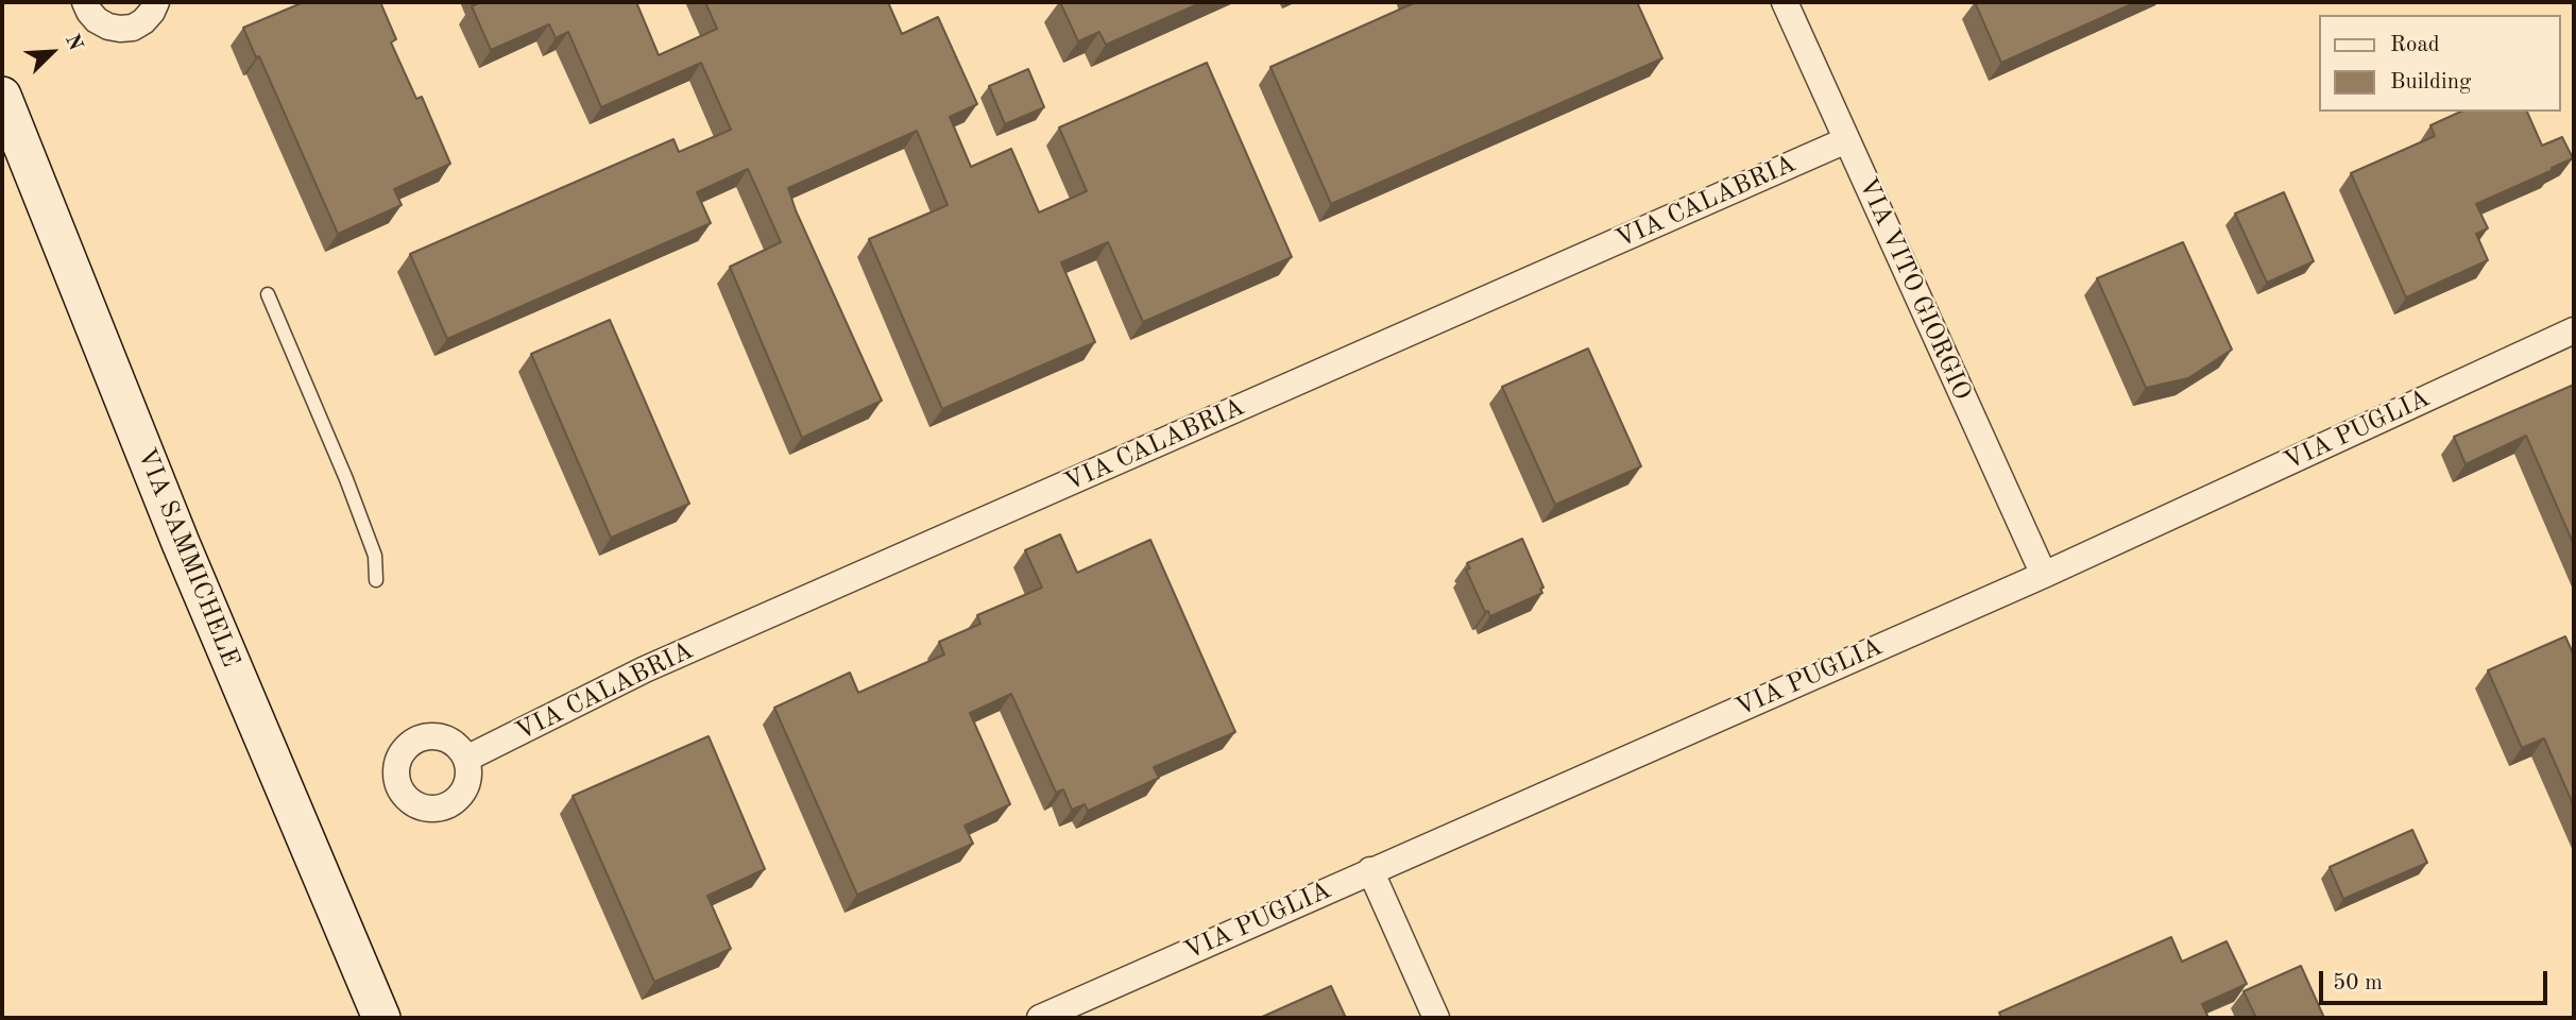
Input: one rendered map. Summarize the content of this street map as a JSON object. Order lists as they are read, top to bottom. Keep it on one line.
{"streets":{"main road":["VIA SAMMICHELE"],"street":["VIA CALABRIA","VIA VITO GIORGIO","VIA PUGLIA"]},"crossings":[["VIA CALABRIA","VIA VITO GIORGIO"],["VIA VITO GIORGIO","VIA PUGLIA"]],"legend":["Road","Building"],"scale_bar":"50 m","north":"top right"}
